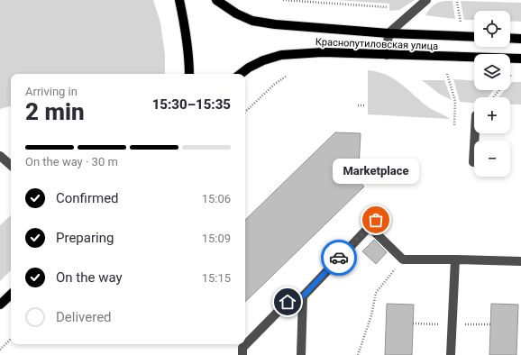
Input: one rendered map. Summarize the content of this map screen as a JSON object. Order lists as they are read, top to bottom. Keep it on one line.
{"streets":{"main road":["Краснопутиловская улица"]},"places":["Marketplace"],"page":{"map_buttons":["+","−"],"heading":["2 min","Arriving in","15:30–15:35"],"bar":"On the way · 30 m","bubble":"Marketplace","list":[["Confirmed","15:06"],["Preparing","15:09"],["On the way","15:15"],"Delivered"]}}
